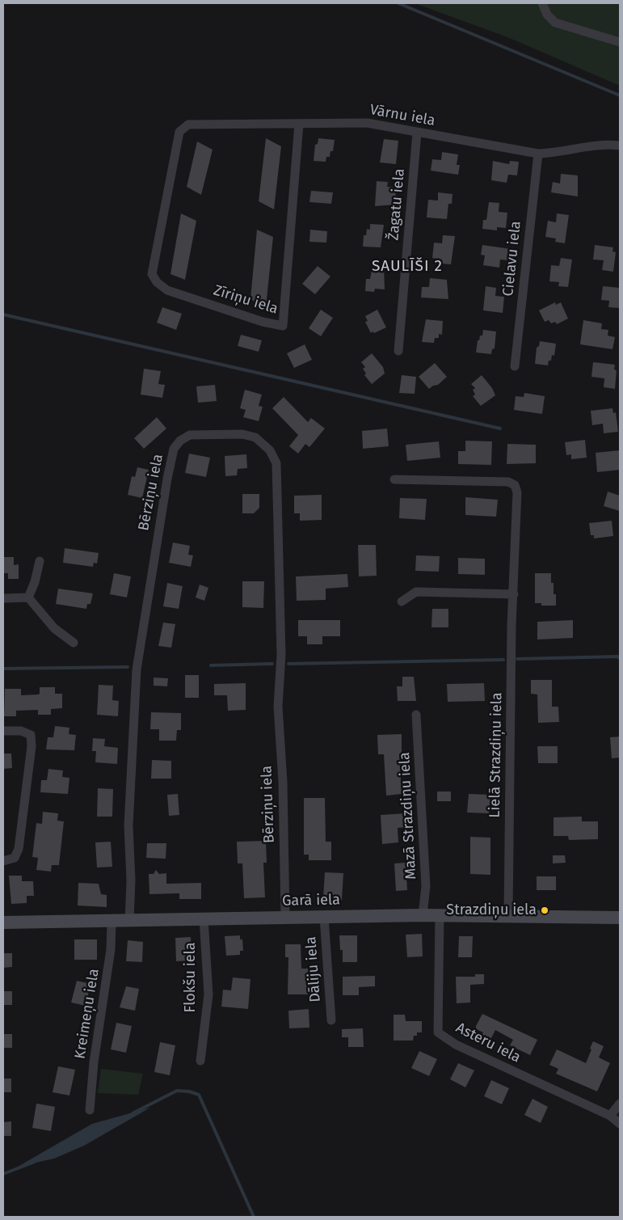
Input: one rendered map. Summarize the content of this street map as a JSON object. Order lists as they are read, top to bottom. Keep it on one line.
{"streets":{"street":["Vārnu iela","Žagatu iela","Cielavu iela","Zīriņu iela","Bērziņu iela","Lielā Strazdiņu iela","Mazā Strazdiņu iela","Garā iela","Dāliju iela","Flokšu iela","Kreimeņu iela","Asteru iela"]},"crossings":[["Vārnu iela","Žagatu iela"],["Vārnu iela","Cielavu iela"],["Vārnu iela","Zīriņu iela"],["Bērziņu iela","Garā iela"],["Lielā Strazdiņu iela","Garā iela"],["Mazā Strazdiņu iela","Garā iela"],["Garā iela","Dāliju iela"],["Garā iela","Flokšu iela"],["Garā iela","Kreimeņu iela"],["Garā iela","Asteru iela"]],"districts":["SAULĪŠI 2"],"places":["Strazdiņu iela"]}
